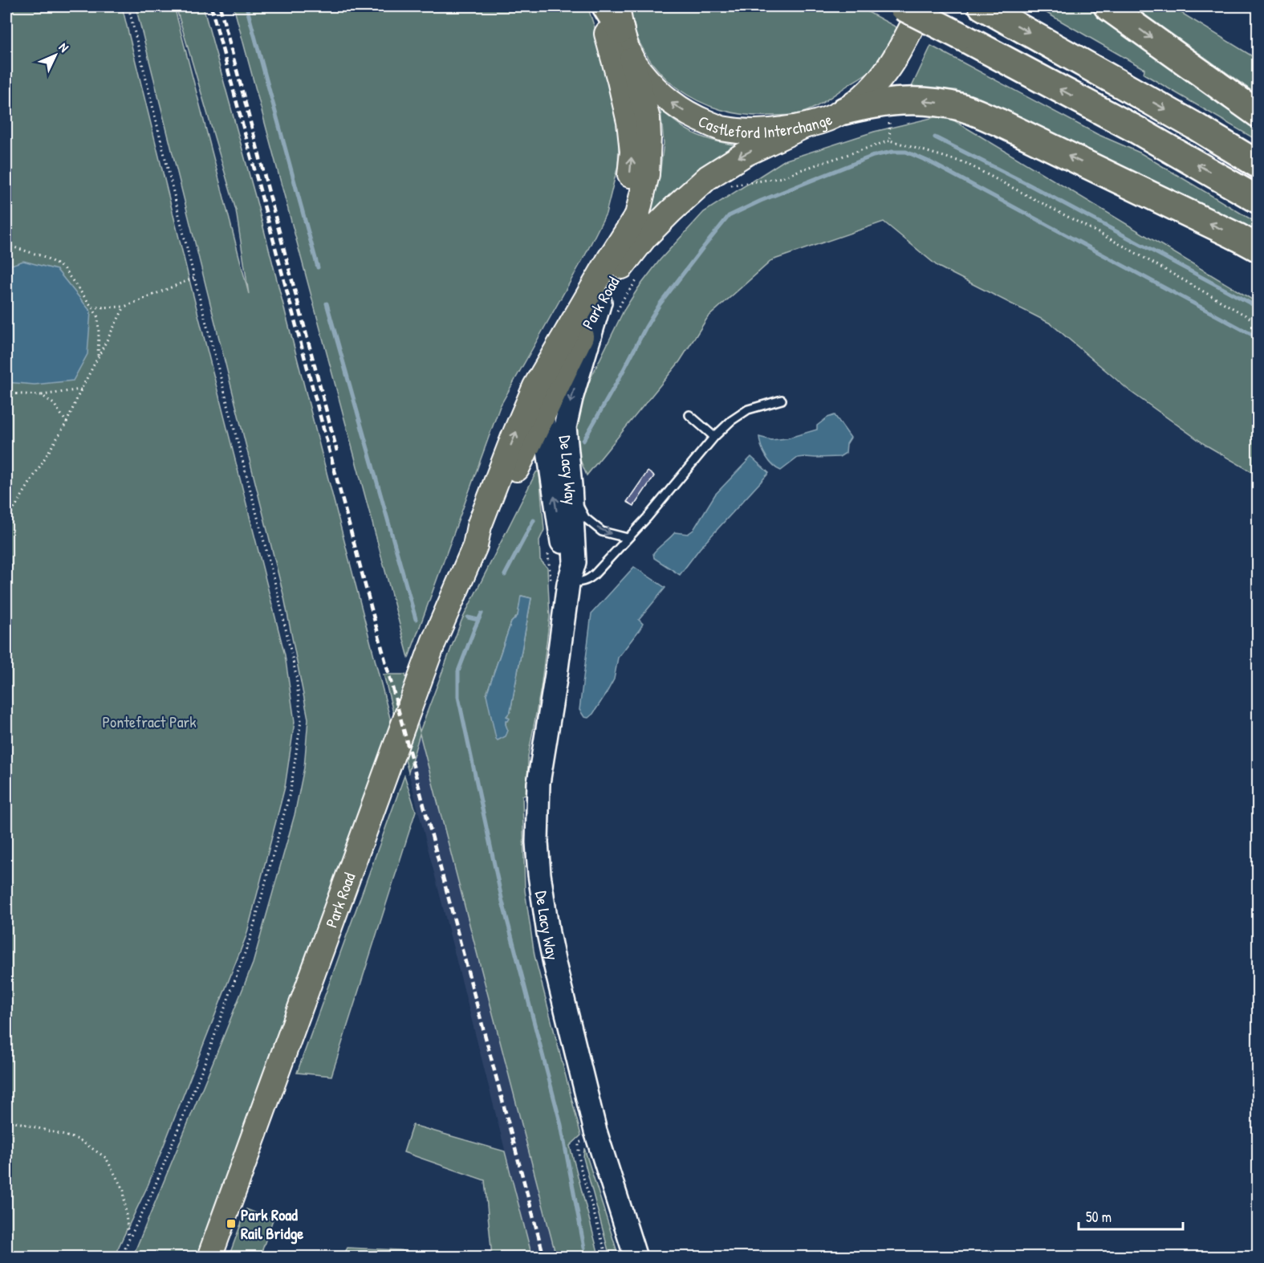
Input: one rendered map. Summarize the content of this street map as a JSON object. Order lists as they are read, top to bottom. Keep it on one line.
{"streets":{"main road":["Castleford Interchange","Park Road"],"street":["De Lacy Way"]},"crossings":[["Castleford Interchange","Park Road"],["Park Road","De Lacy Way"]],"one_way":["Castleford Interchange"],"parks":["Pontefract Park"],"places":{"transit":["Park Road Rail Bridge"]},"scale_bar":"50 m","north":"top right"}
